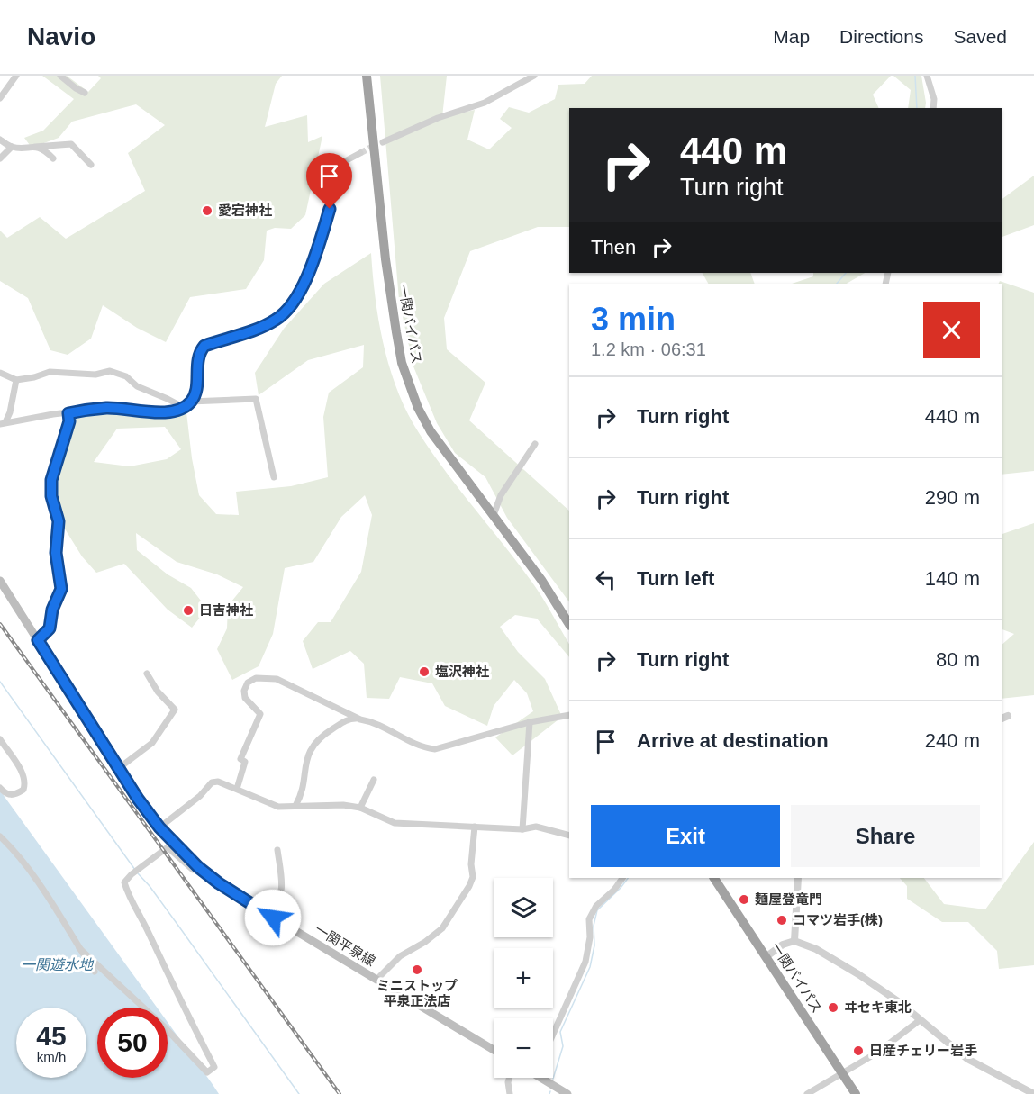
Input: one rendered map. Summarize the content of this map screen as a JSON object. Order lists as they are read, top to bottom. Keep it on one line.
{"streets":{"highway":["一関バイパス"],"main road":["一関平泉線"]},"water":["一関遊水地"],"places":["愛宕神社","日吉神社","塩沢神社","麺屋登竜門","コマツ岩手(株)","ミニストップ 平泉正法店","ヰセキ東北","日産チェリー岩手"],"page":{"header":"Navio","nav":["Map","Directions","Saved"],"turn":["440 m","Turn right"],"then":"Then","heading":["3 min","1.2 km · 06:31"],"list":[{"name":"Turn right","value":"440 m"},{"name":"Turn right","value":"290 m"},{"name":"Turn left","value":"140 m"},{"name":"Turn right","value":"80 m"},{"name":"Arrive at destination","value":"240 m"}],"buttons":["Exit","Share"],"map_buttons":["+","−"],"speed":"45 km/h","limit":"50"}}
